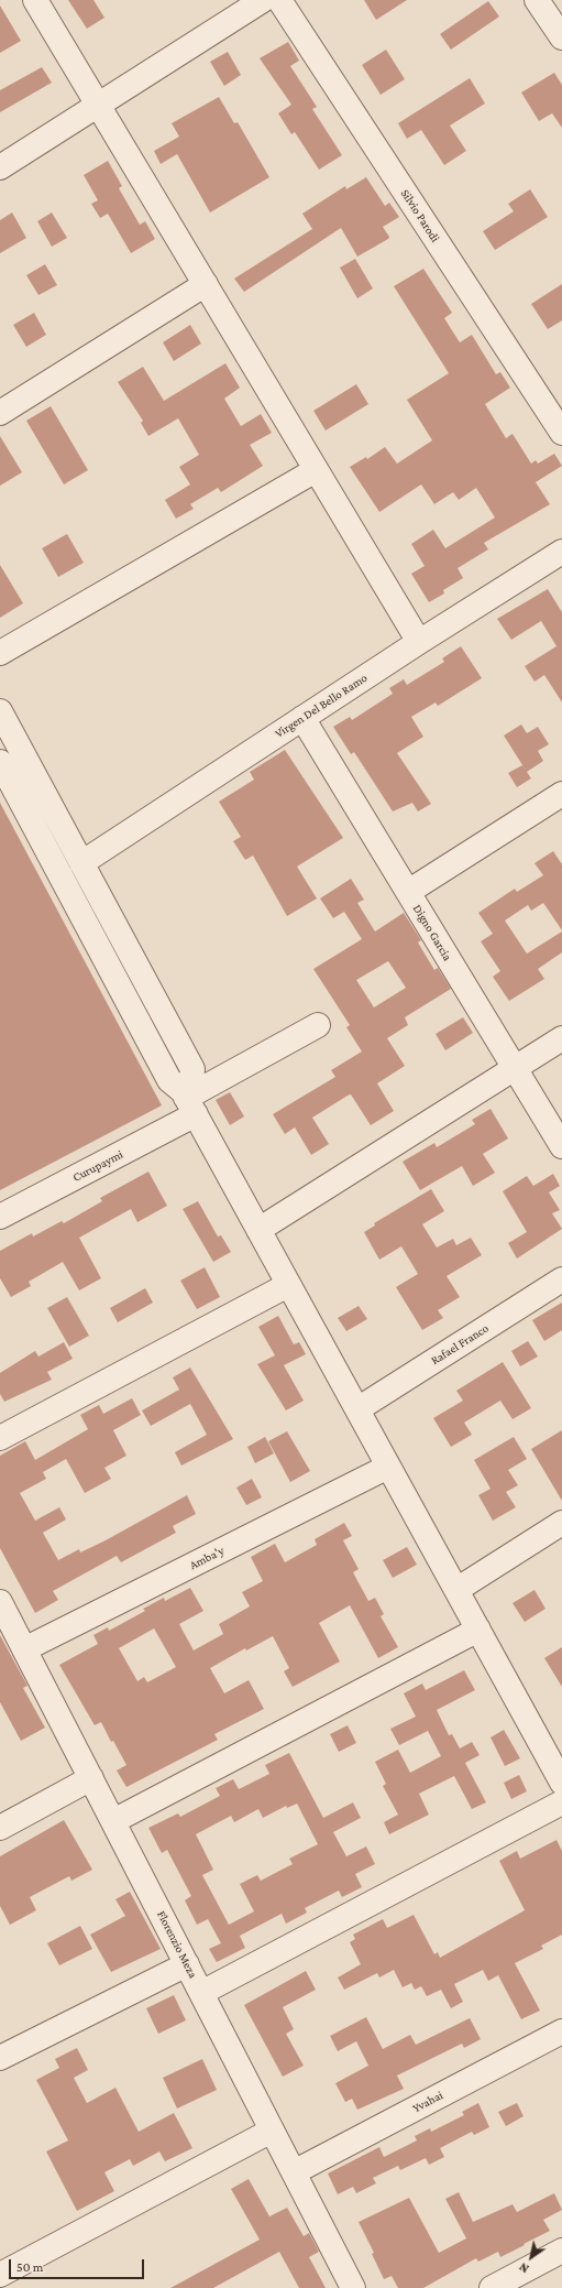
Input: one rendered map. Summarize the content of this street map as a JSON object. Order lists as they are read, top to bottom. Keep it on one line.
{"streets":{"street":["Silvio Parodi","Virgen Del Bello Ramo","Digno Garcia","Curupaymi","Rafael Franco","Amba'y","Florenzio Meza","Yvahai"]},"crossings":[["Virgen Del Bello Ramo","Digno Garcia"],["Amba'y","Florenzio Meza"],["Florenzio Meza","Yvahai"]],"scale_bar":"50 m","north":"bottom left"}
